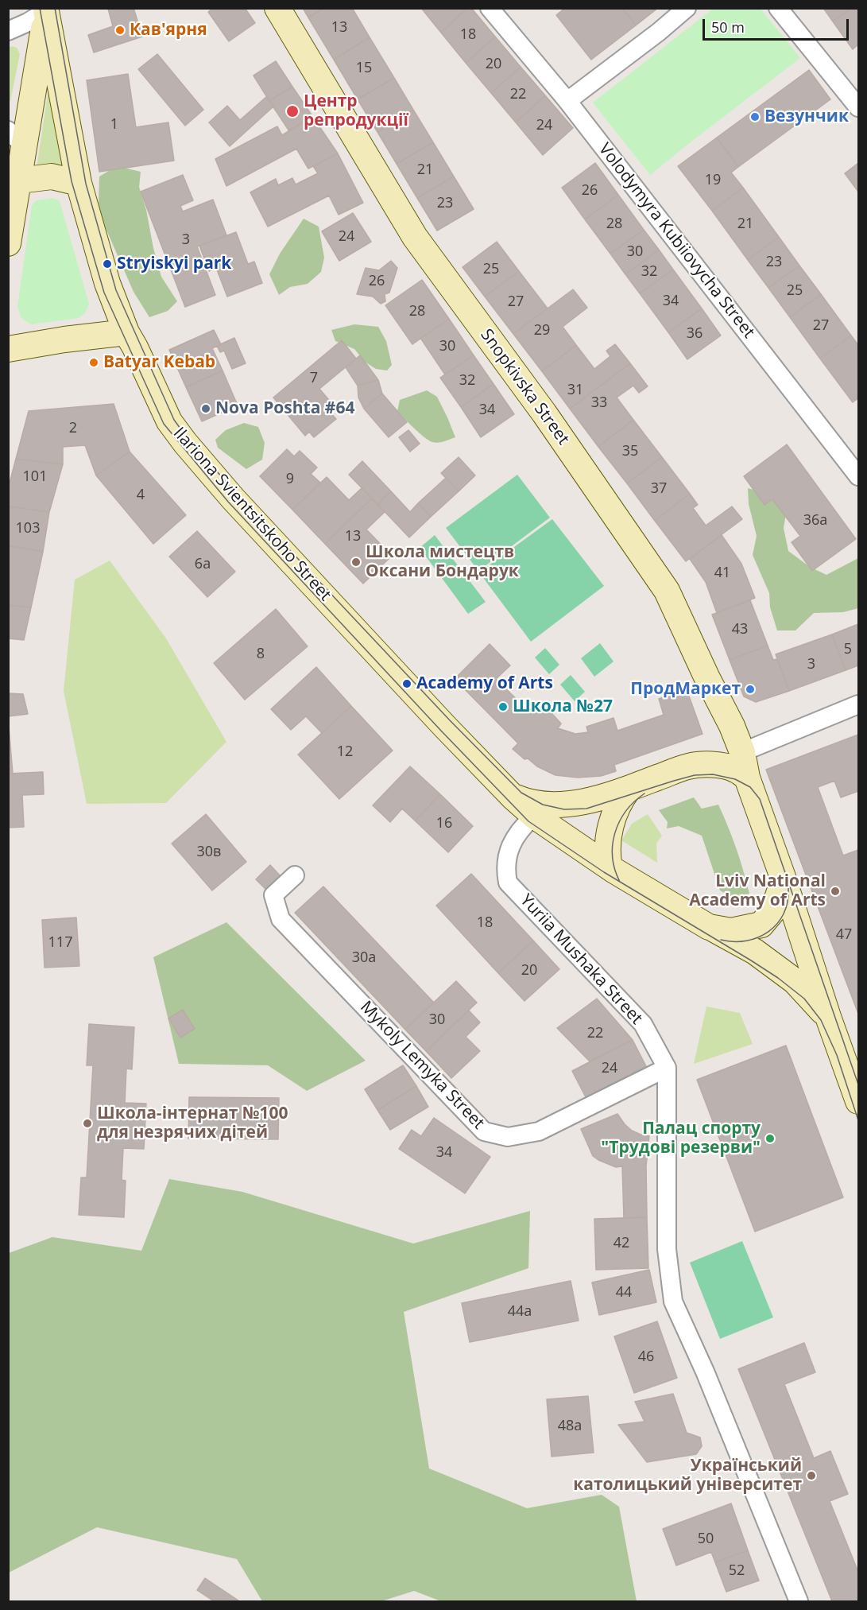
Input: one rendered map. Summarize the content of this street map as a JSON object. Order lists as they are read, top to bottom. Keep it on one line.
{"streets":{"main road":["Snopkivska Street","Ilariona Svientsitskoho Street"],"street":["Volodymyra Kubiiovycha Street","Yuriia Mushaka Street","Mykoly Lemyka Street"]},"crossings":[["Snopkivska Street","Ilariona Svientsitskoho Street"],["Ilariona Svientsitskoho Street","Yuriia Mushaka Street"],["Yuriia Mushaka Street","Mykoly Lemyka Street"]],"places":["Кав'ярня","Центр репродукції","Везунчик","Stryiskyi park","Batyar Kebab","Nova Poshta #64","Школа мистецтв Оксани Бондарук","Academy of Arts","ПродМаркет","Школа №27","Lviv National Academy of Arts","Школа-інтернат №100 для незрячих дітей","Палац спорту \"Трудові резерви\"","Український католицький університет"],"house_numbers":["13","18","20","15","22","1","24","21","19","26","23","28","21","24","3","30","23","25","32","26","25","34","27","28","27","29","36","30","7","32","31","33","34","2","35","101","9","37","4","36а","103","13","6а","41","43","5","8","3","12","16","30в","18","47","117","30а","20","30","22","24","34","42","44","44а","46","48а","50","52"],"scale_bar":"50 m"}
